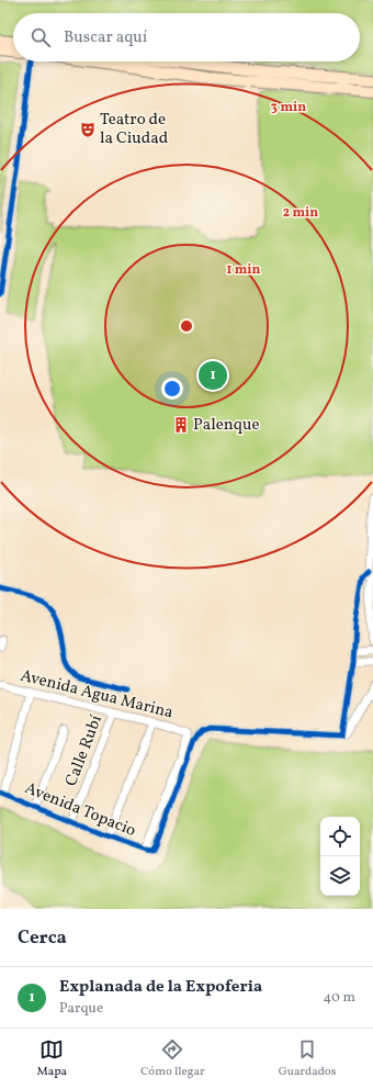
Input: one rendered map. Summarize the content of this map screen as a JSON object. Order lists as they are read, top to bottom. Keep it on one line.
{"streets":{"street":["Avenida Agua Marina","Calle Rubí","Avenida Topacio"]},"crossings":[["Avenida Agua Marina","Calle Rubí"],["Avenida Agua Marina","Avenida Topacio"],["Calle Rubí","Avenida Topacio"]],"places":{"theatre":["Teatro de la Ciudad"],"building":["Palenque"]},"page":{"search":"Buscar aquí","pins":"1","heading":"Cerca","list":[{"mark":"1","name":"Explanada de la Expoferia","note":"Parque","value":"40 m"}],"nav":["Mapa","Cómo llegar","Guardados"]},"rings":["3 min","2 min","1 min"]}
